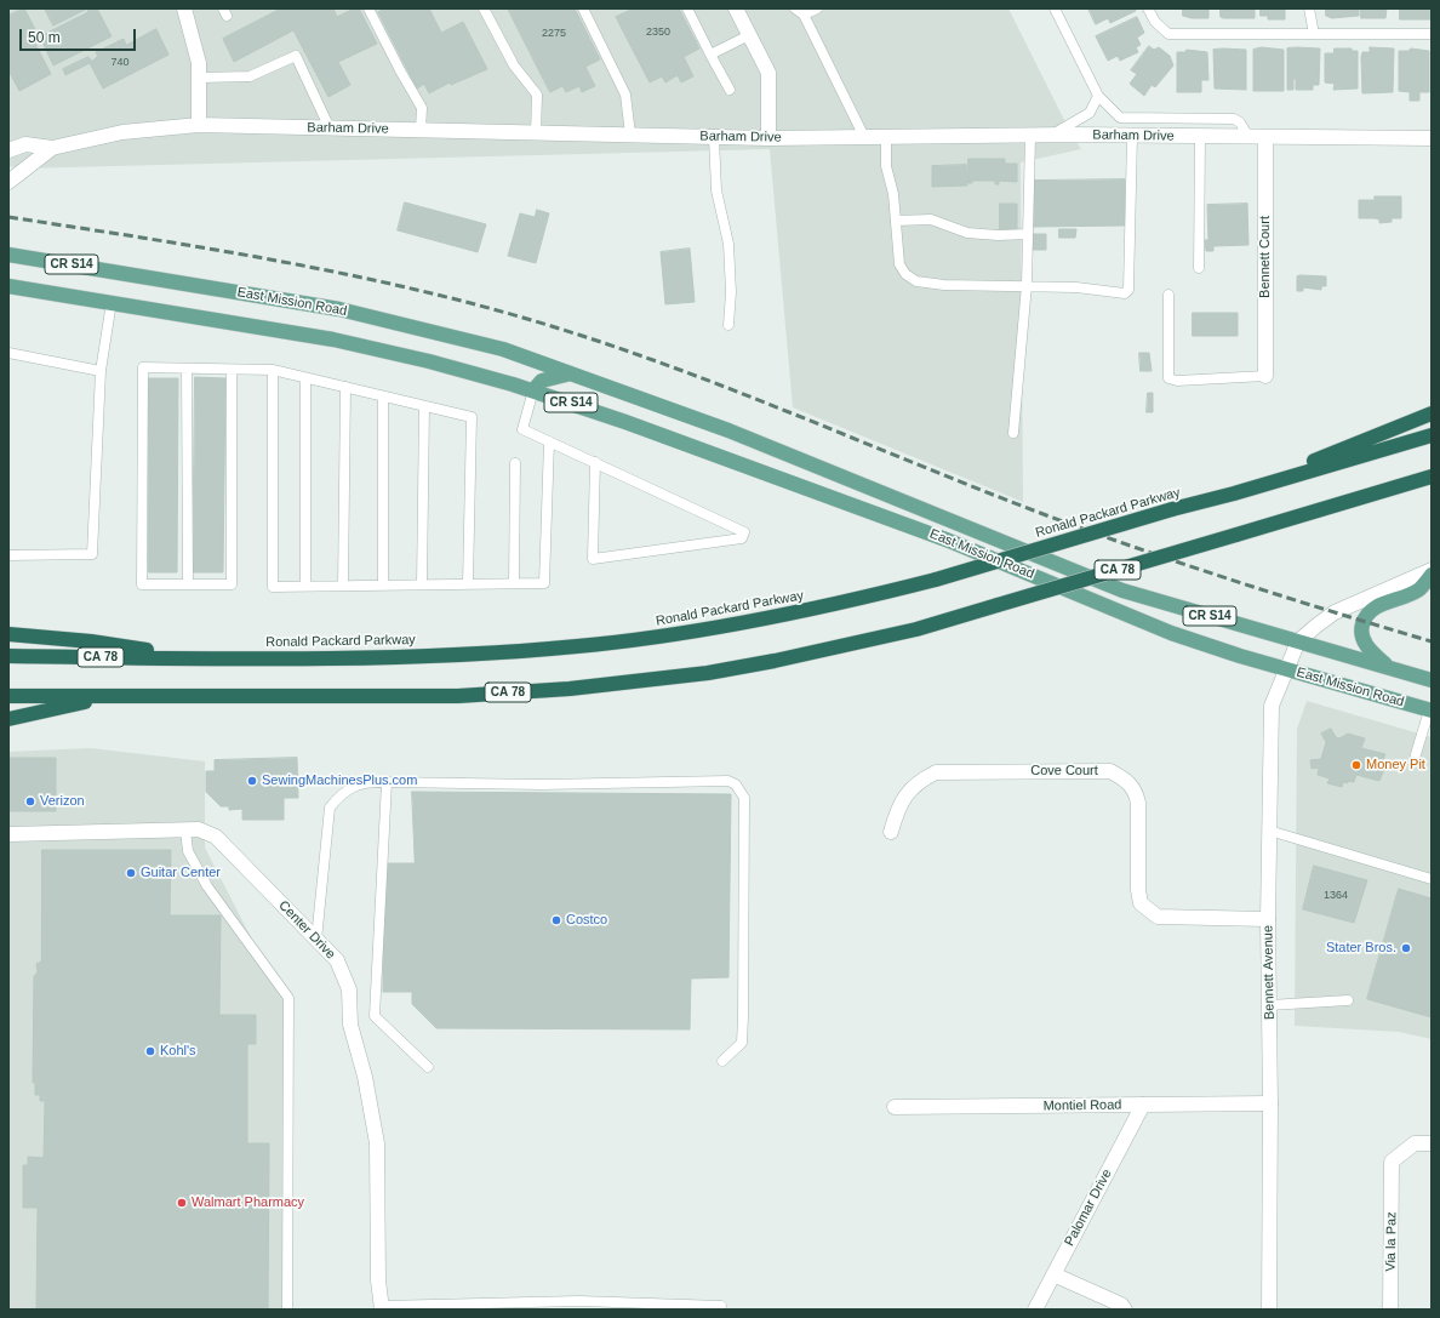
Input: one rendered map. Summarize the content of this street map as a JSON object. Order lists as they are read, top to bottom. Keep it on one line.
{"streets":{"highway":["Ronald Packard Parkway","CA 78"],"main road":["CR S14","East Mission Road"],"street":["Barham Drive","Bennett Court","Cove Court","Center Drive","Bennett Avenue","Montiel Road","Palomar Drive","Via la Paz"]},"crossings":[["Barham Drive","Bennett Court"],["East Mission Road","Bennett Avenue"],["Cove Court","Bennett Avenue"],["Bennett Avenue","Montiel Road"],["Montiel Road","Palomar Drive"]],"places":["Money Pit","SewingMachinesPlus.com","Verizon","Guitar Center","Costco","Stater Bros.","Kohl's","Walmart Pharmacy"],"house_numbers":["2350","2275","740","1364"],"scale_bar":"50 m"}
